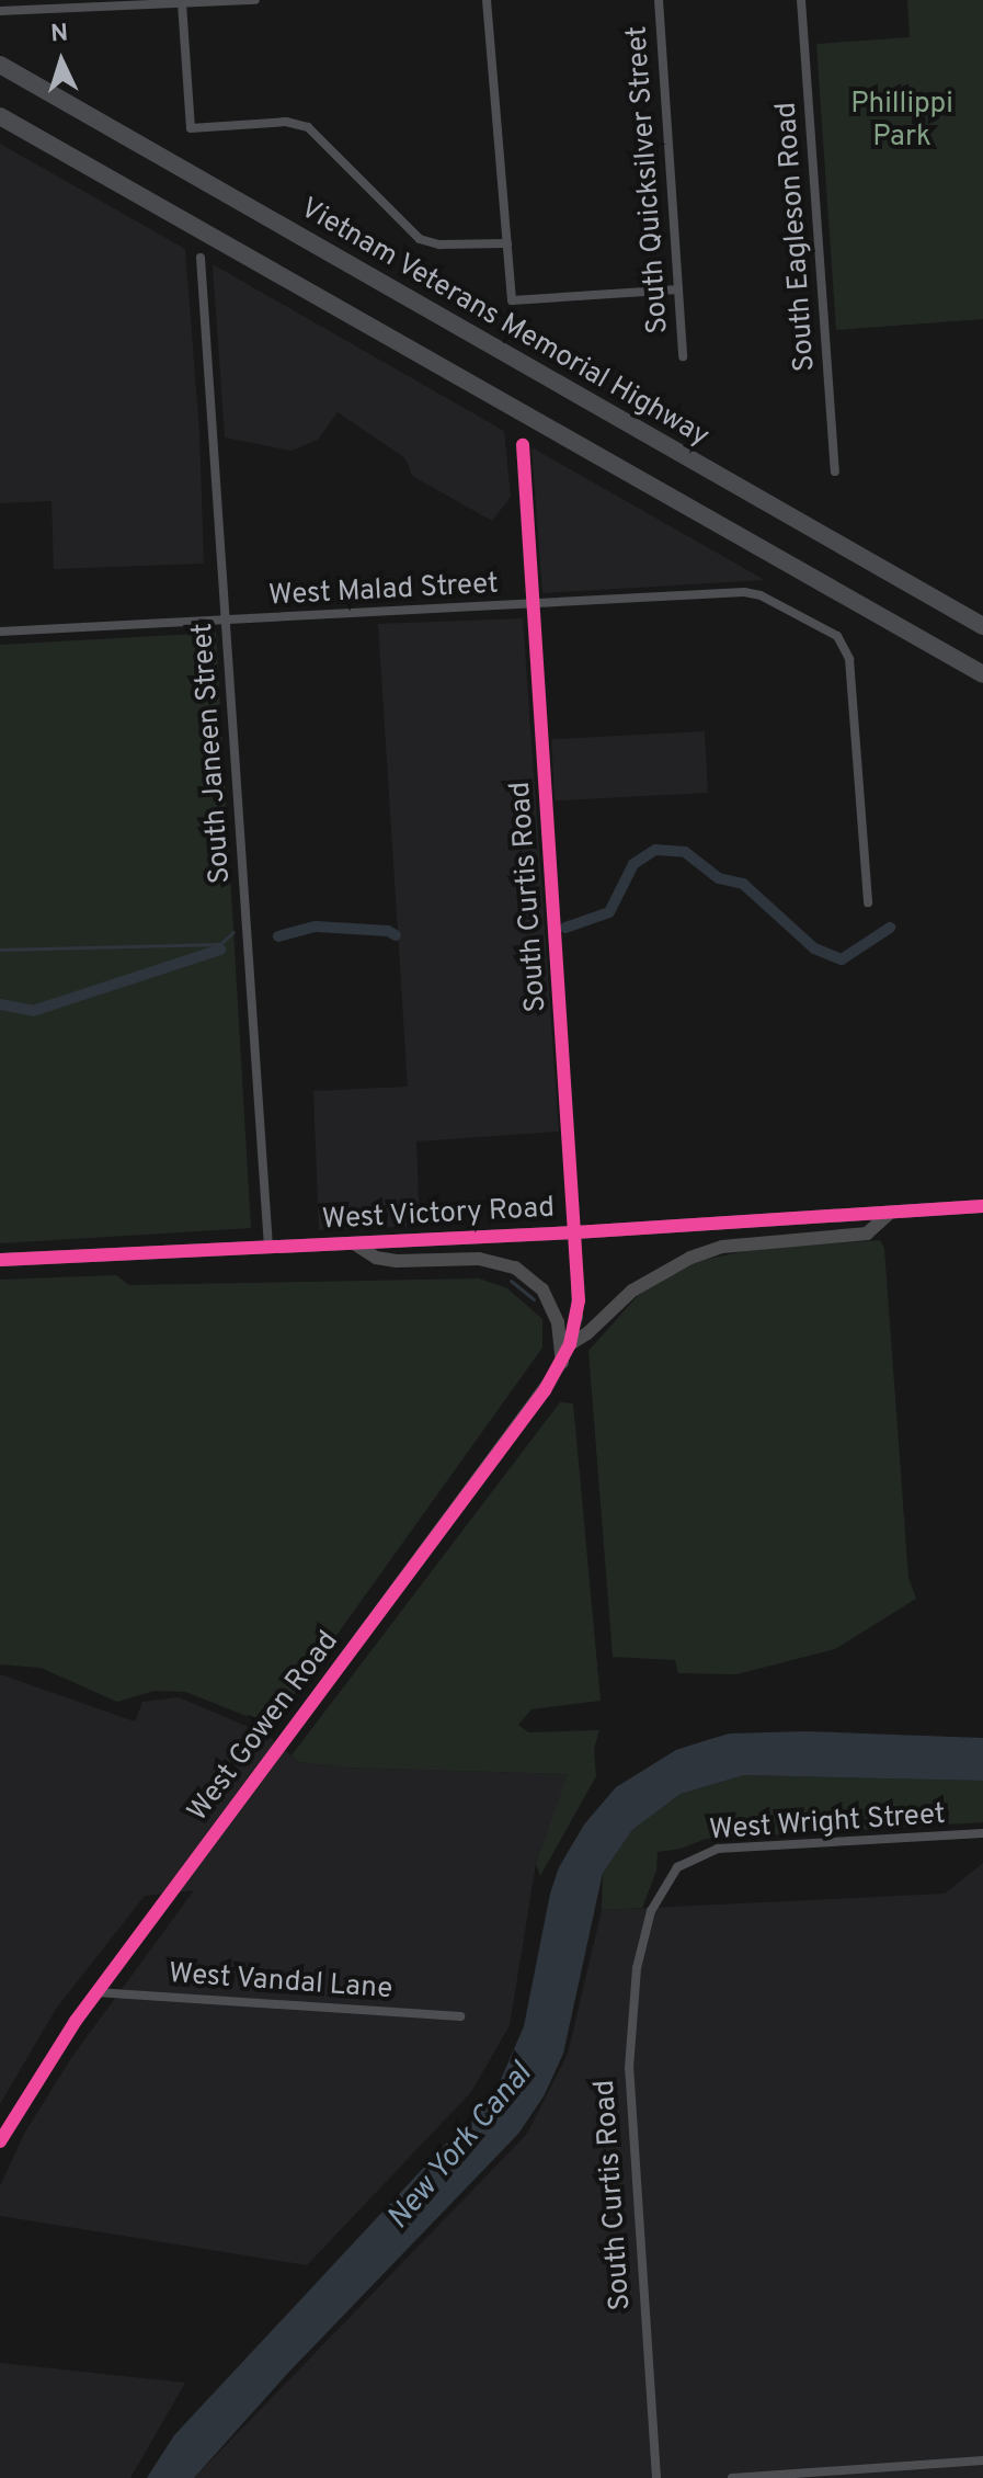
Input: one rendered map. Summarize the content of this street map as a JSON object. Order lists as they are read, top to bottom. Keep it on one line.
{"streets":{"highway":["Vietnam Veterans Memorial Highway"],"main road":["West Victory Road"],"street":["South Quicksilver Street","South Eagleson Road","West Malad Street","South Janeen Street","South Curtis Road","West Gowen Road","West Wright Street","West Vandal Lane"]},"crossings":[["West Malad Street","South Janeen Street"],["West Malad Street","South Curtis Road"],["South Janeen Street","West Victory Road"],["South Curtis Road","West Victory Road"],["South Curtis Road","West Gowen Road"],["South Curtis Road","West Wright Street"],["West Gowen Road","West Vandal Lane"]],"water":["New York Canal"],"parks":["Phillippi Park"],"north":"top"}
